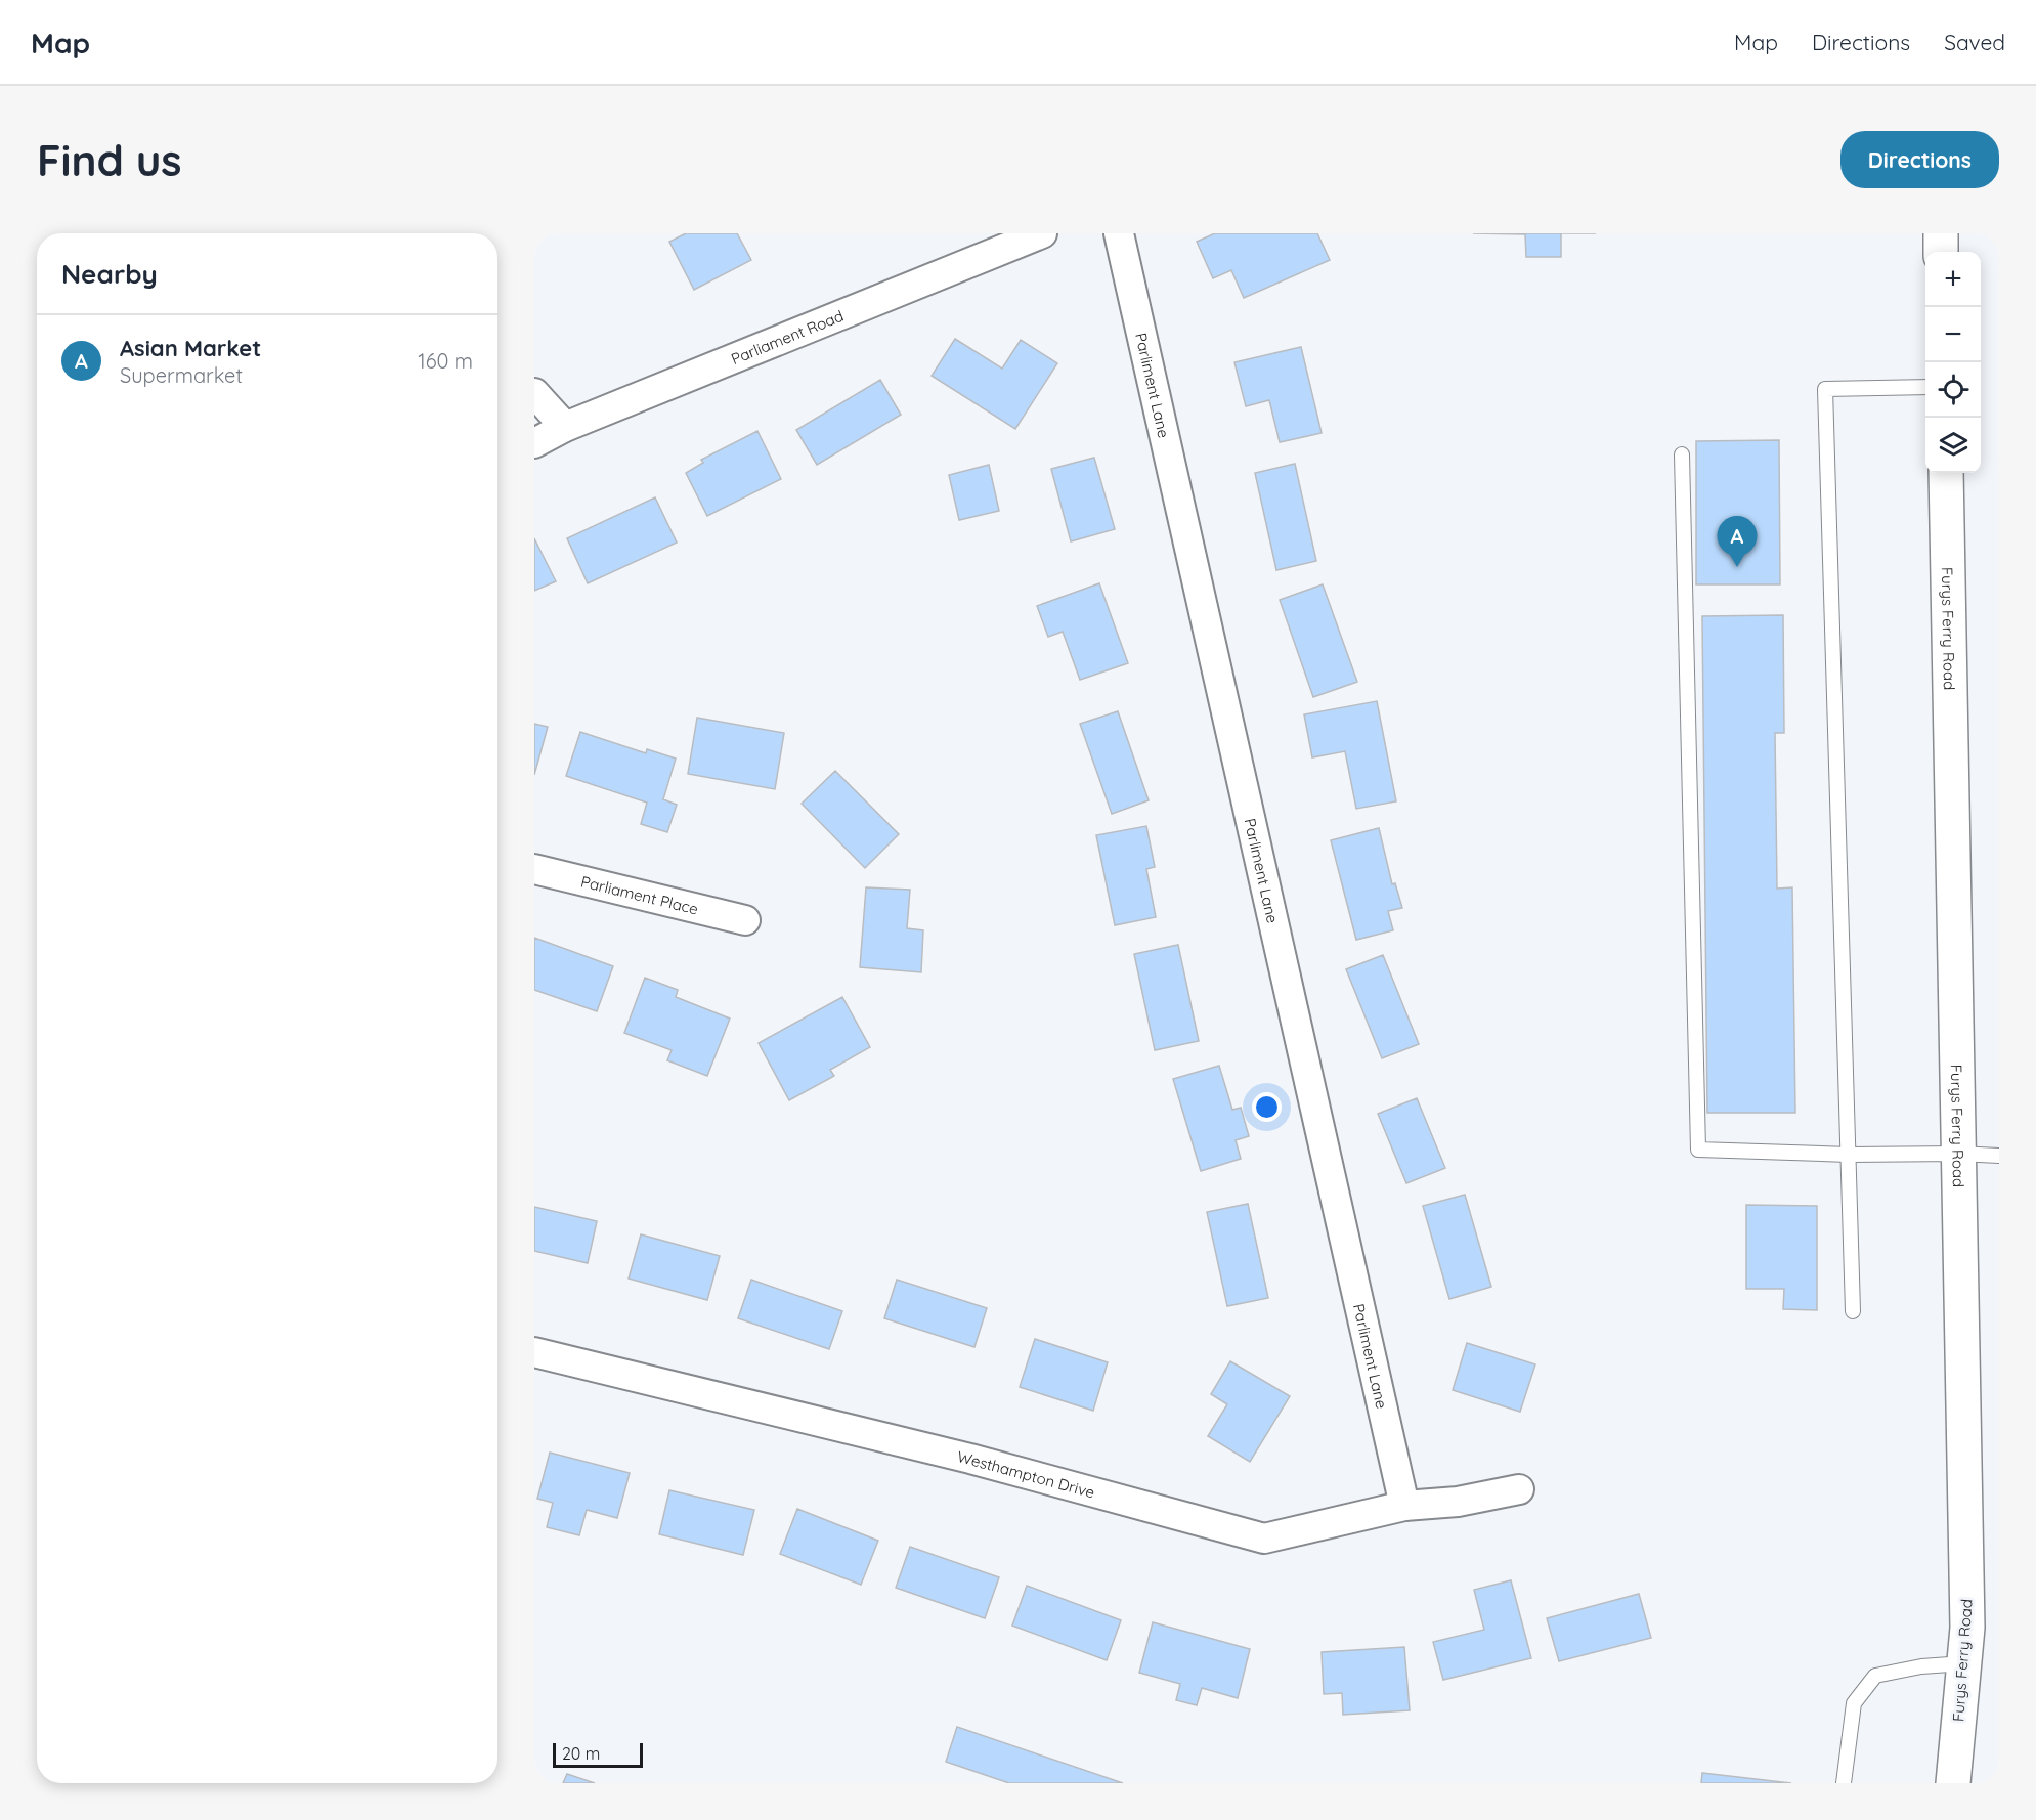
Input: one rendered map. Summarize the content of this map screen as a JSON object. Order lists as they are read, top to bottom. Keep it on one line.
{"streets":{"main road":["Furys Ferry Road"],"street":["Parliament Road","Parliment Lane","Parliament Place","Westhampton Drive"]},"crossings":[["Parliment Lane","Westhampton Drive"]],"scale_bar":"20 m","page":{"header":"Map","nav":["Map","Directions","Saved"],"buttons":"Directions","title":"Find us","heading":"Nearby","map_buttons":["+","−"],"list":[{"mark":"A","name":"Asian Market","note":"Supermarket","value":"160 m"}],"pins":"A","scale":"20 m"}}
